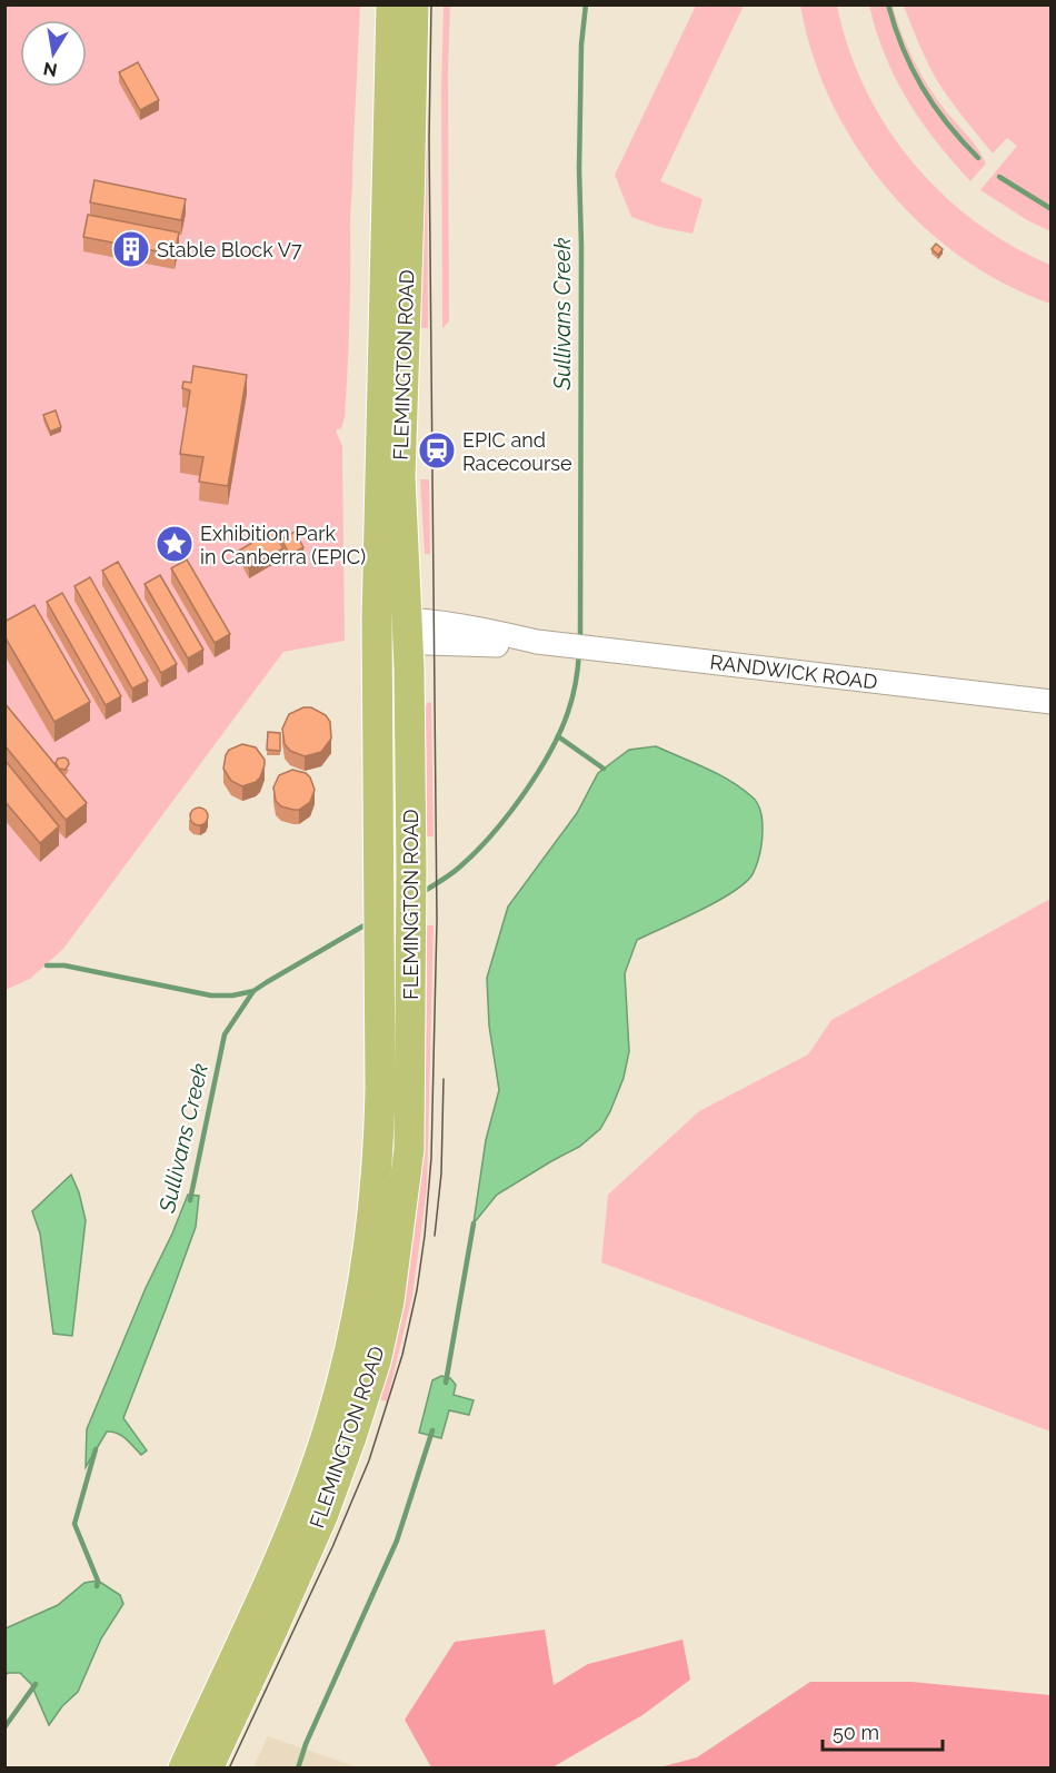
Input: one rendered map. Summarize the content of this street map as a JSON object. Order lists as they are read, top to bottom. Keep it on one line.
{"streets":{"main road":["FLEMINGTON ROAD"],"street":["RANDWICK ROAD"]},"crossings":[["FLEMINGTON ROAD","RANDWICK ROAD"]],"water":["Sullivans Creek"],"places":{"building":["Stable Block V7"],"station":["EPIC and Racecourse"],"place":["Exhibition Park in Canberra (EPIC)"]},"scale_bar":"50 m","north":"bottom"}
